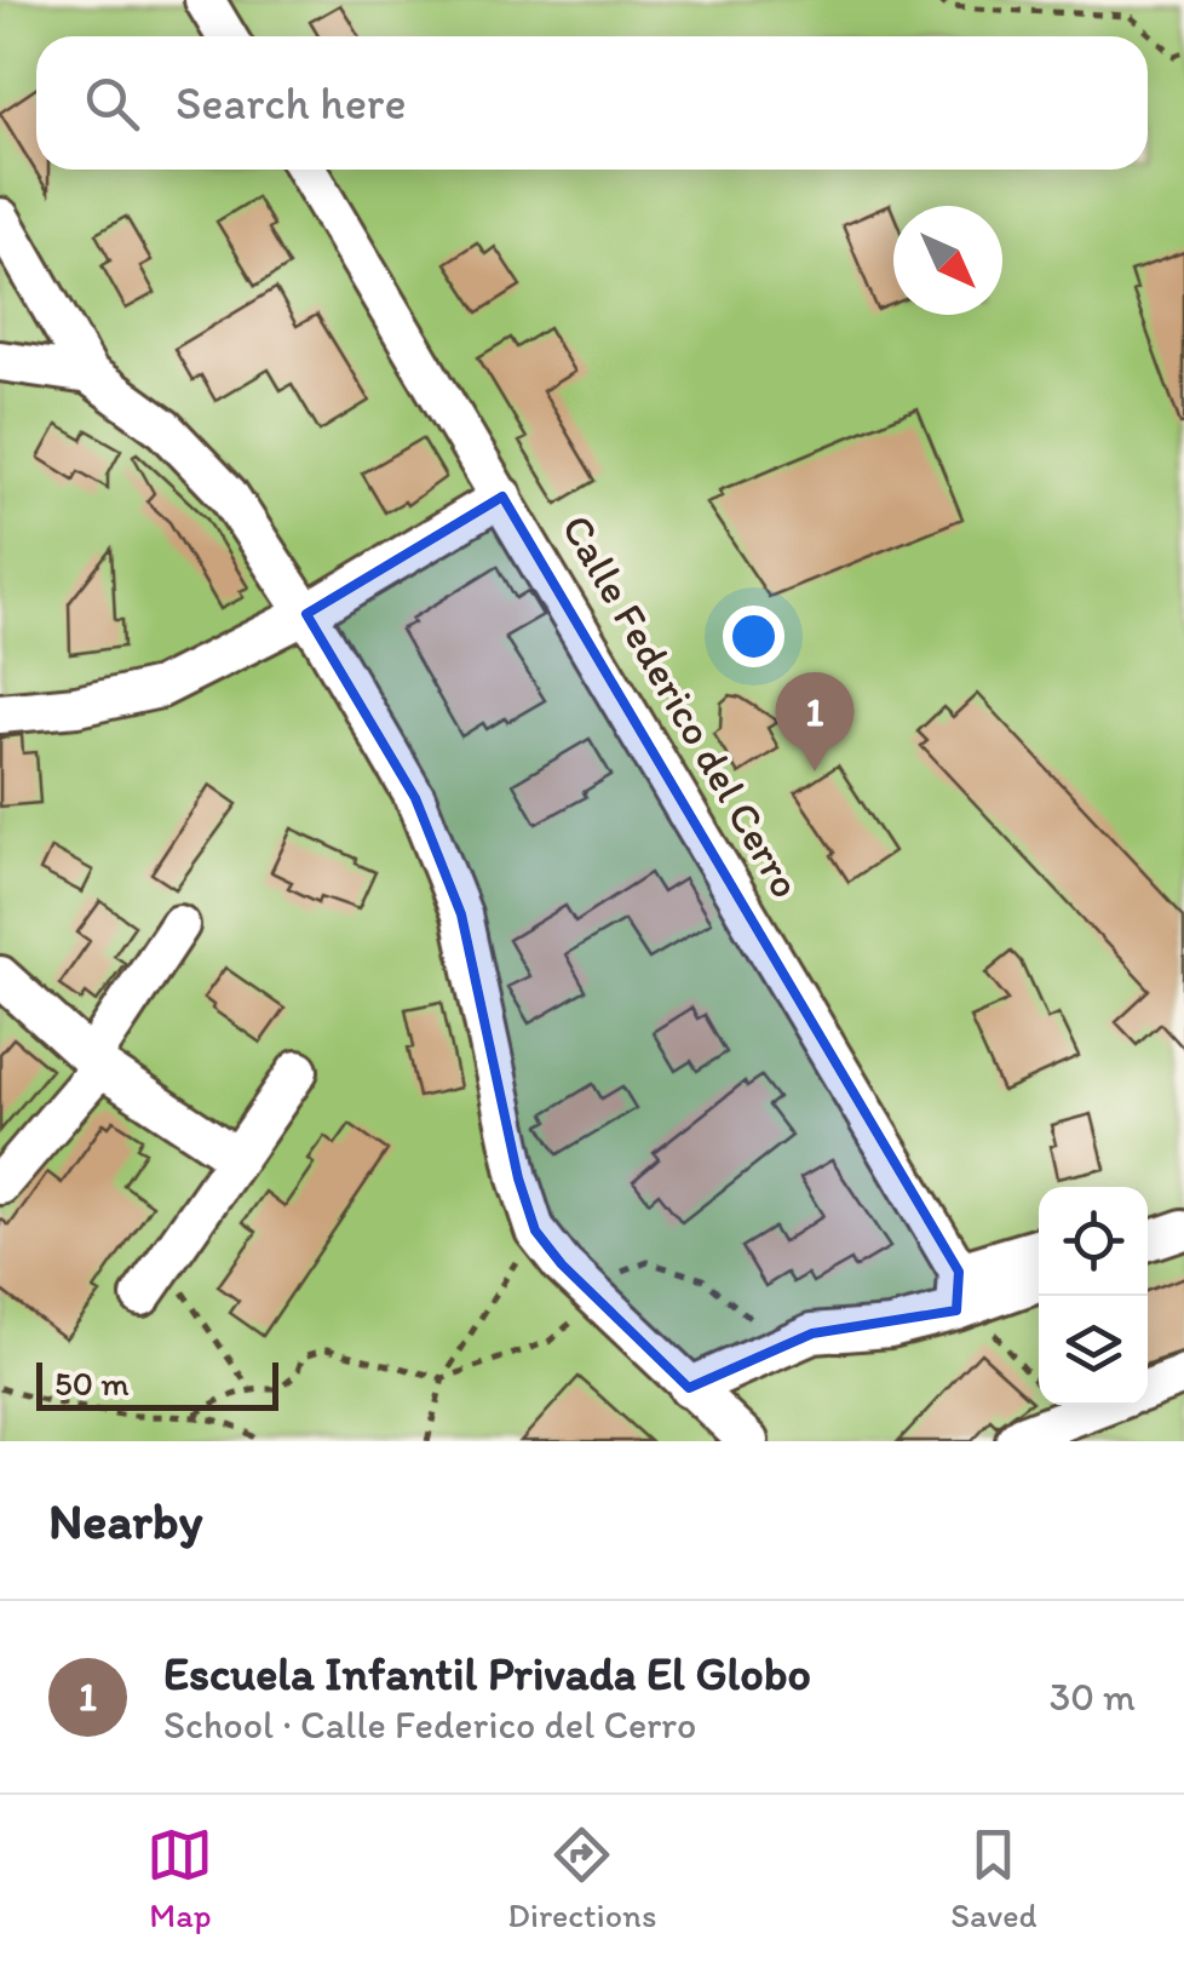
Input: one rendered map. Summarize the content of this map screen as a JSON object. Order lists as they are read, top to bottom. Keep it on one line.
{"streets":{"street":["Calle Federico del Cerro"]},"scale_bar":"50 m","north":"bottom right","page":{"search":"Search here","pins":"1","scale":"50 m","heading":"Nearby","list":[{"mark":"1","name":"Escuela Infantil Privada El Globo","note":"School · Calle Federico del Cerro","value":"30 m"}],"nav":["Map","Directions","Saved"]}}
